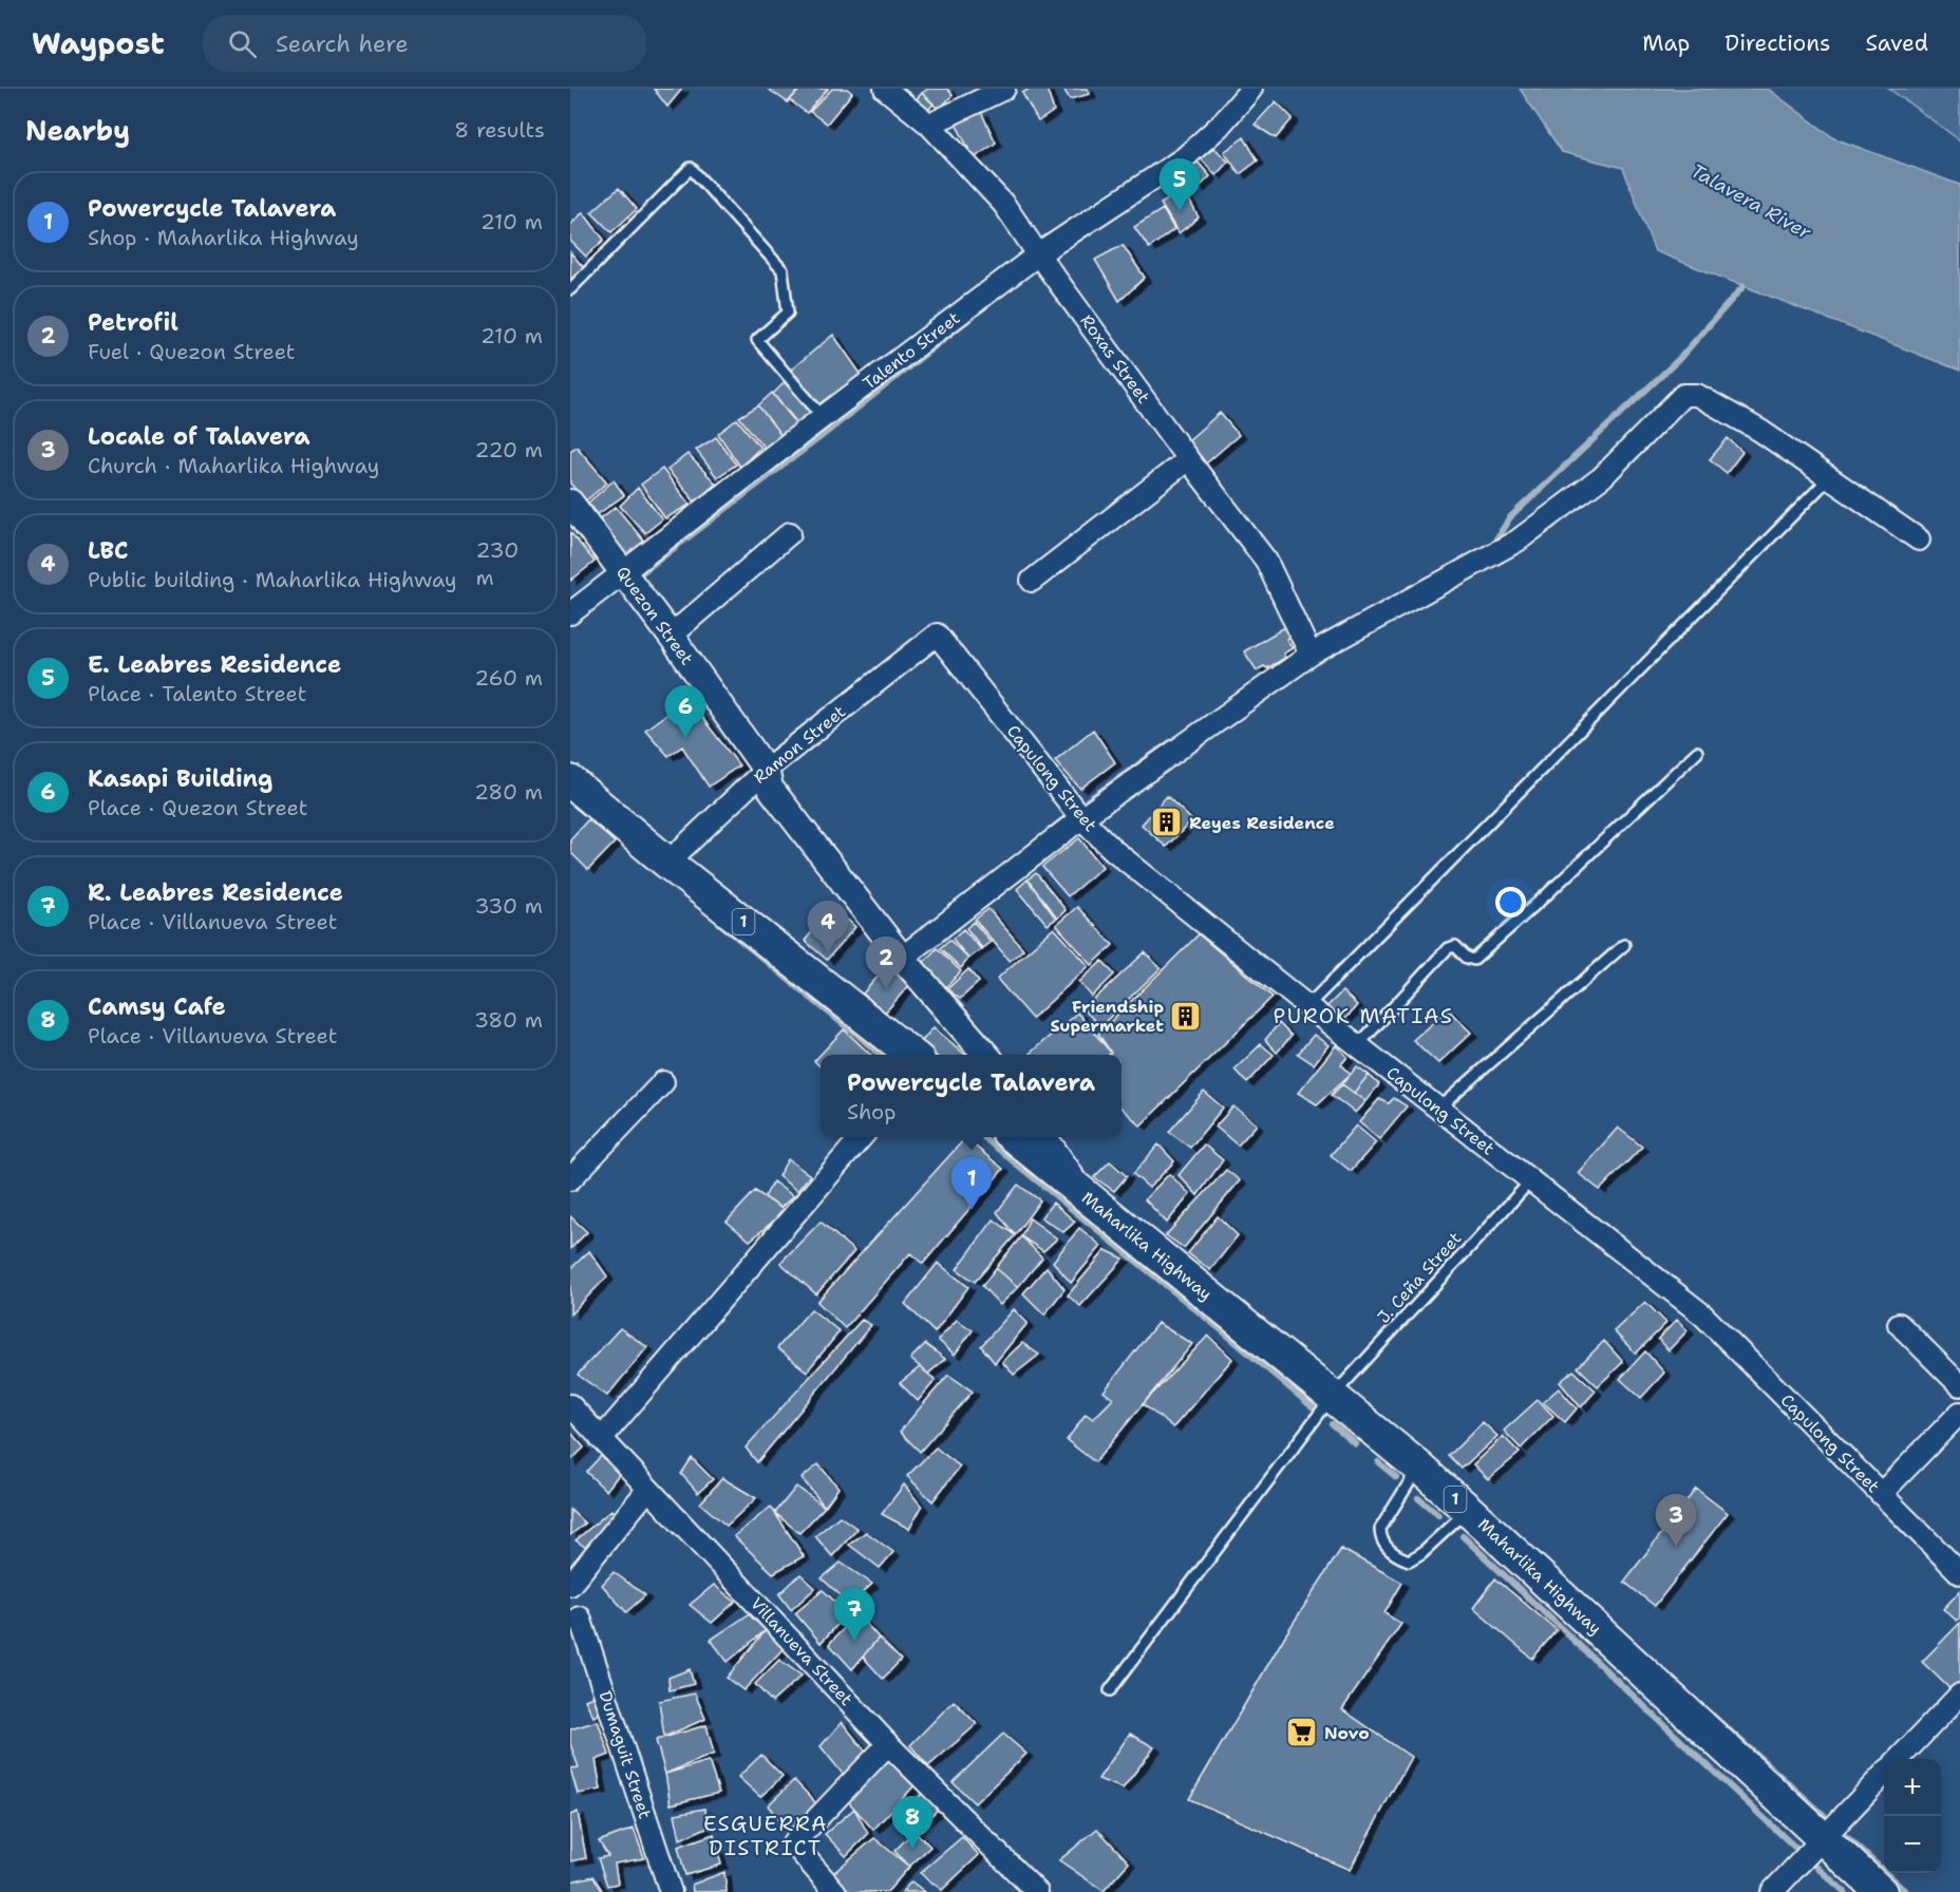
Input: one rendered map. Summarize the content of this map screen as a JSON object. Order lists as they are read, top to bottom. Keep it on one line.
{"streets":{"main road":["1","Maharlika Highway"],"street":["Talento Street","Roxas Street","Quezon Street","Ramon Street","Capulong Street","Villanueva Street","Dumaguit Street"],"lane":["J. Ceña Street"]},"crossings":[["Talento Street","Roxas Street"],["Talento Street","Quezon Street"],["Quezon Street","Ramon Street"],["Ramon Street","Capulong Street"],["Ramon Street","1"],["Capulong Street","J. Ceña Street"],["Maharlika Highway","J. Ceña Street"]],"districts":["PUROK MATIAS","ESGUERRA DISTRICT"],"water":["Talavera River"],"places":{"building":["Reyes Residence","Friendship Supermarket"],"supermarket":["Novo"]},"page":{"header":"Waypost","search":"Search here","nav":["Map","Directions","Saved"],"heading":["Nearby","8 results"],"pins":["5","6","4","2","1","3","7","8"],"list":[{"mark":"1","name":"Powercycle Talavera","note":"Shop · Maharlika Highway","value":"210 m"},{"mark":"2","name":"Petrofil","note":"Fuel · Quezon Street","value":"210 m"},{"mark":"3","name":"Locale of Talavera","note":"Church · Maharlika Highway","value":"220 m"},{"mark":"4","name":"LBC","note":"Public building · Maharlika Highway","value":"230 m"},{"mark":"5","name":"E. Leabres Residence","note":"Place · Talento Street","value":"260 m"},{"mark":"6","name":"Kasapi Building","note":"Place · Quezon Street","value":"280 m"},{"mark":"7","name":"R. Leabres Residence","note":"Place · Villanueva Street","value":"330 m"},{"mark":"8","name":"Camsy Cafe","note":"Place · Villanueva Street","value":"380 m"}],"popup":["Powercycle Talavera","Shop"],"map_buttons":["+","−"]}}
